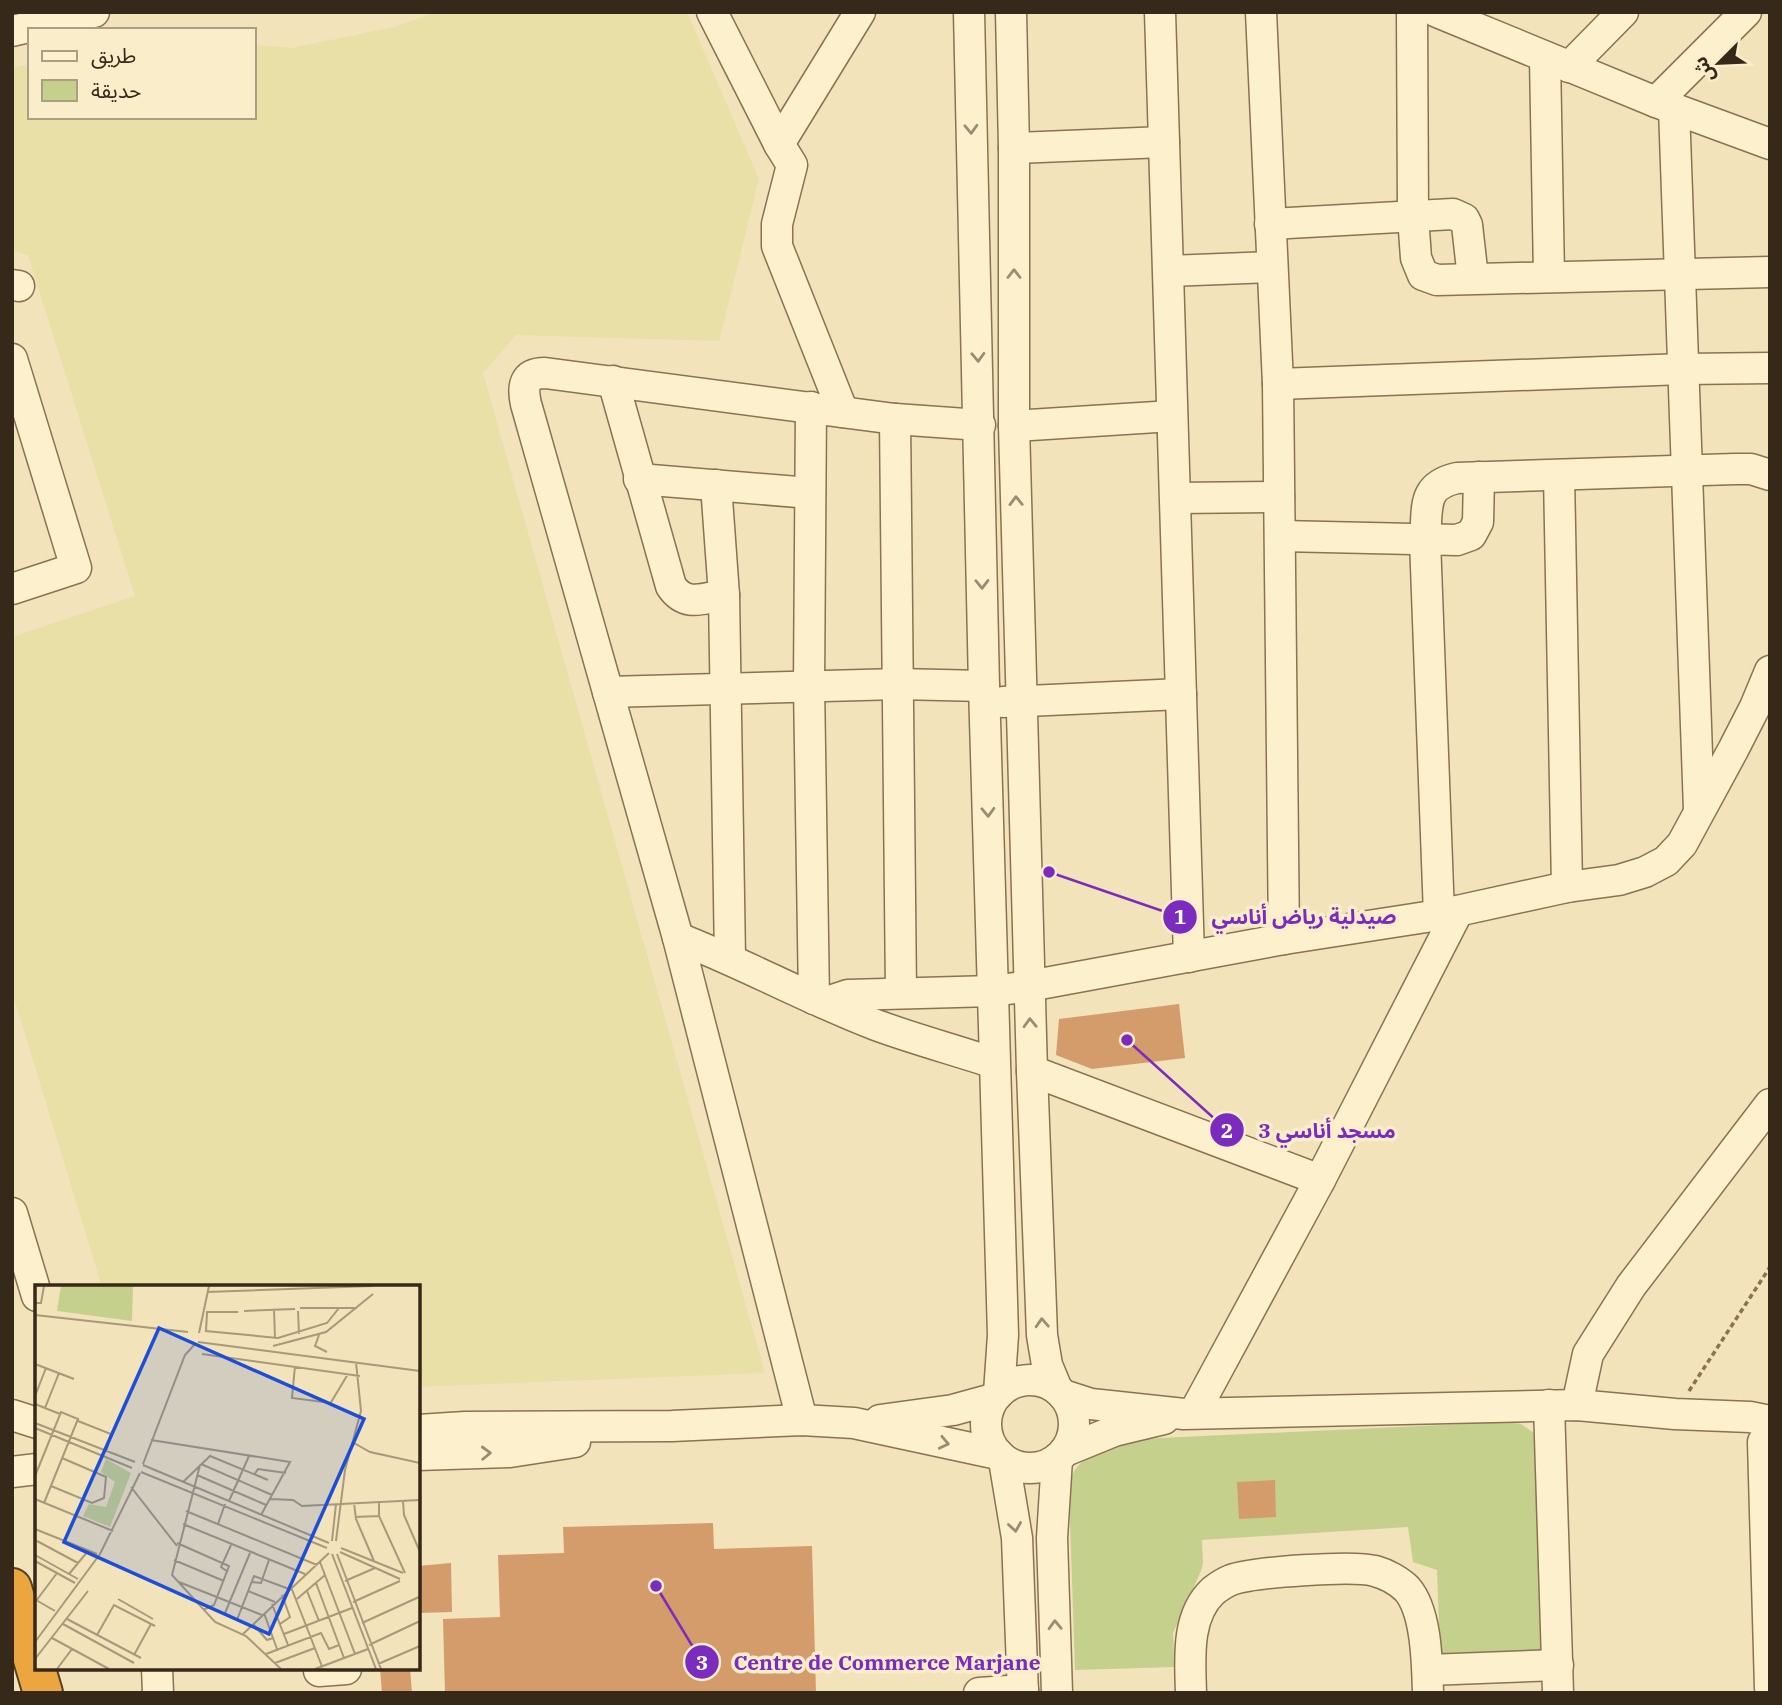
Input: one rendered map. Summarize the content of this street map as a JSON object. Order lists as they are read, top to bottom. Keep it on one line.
{"places":["صيدلية رياض أناسي","مسجد أناسي 3","Centre de Commerce Marjane"],"legend":["طريق","حديقة"],"north":"bottom left"}
